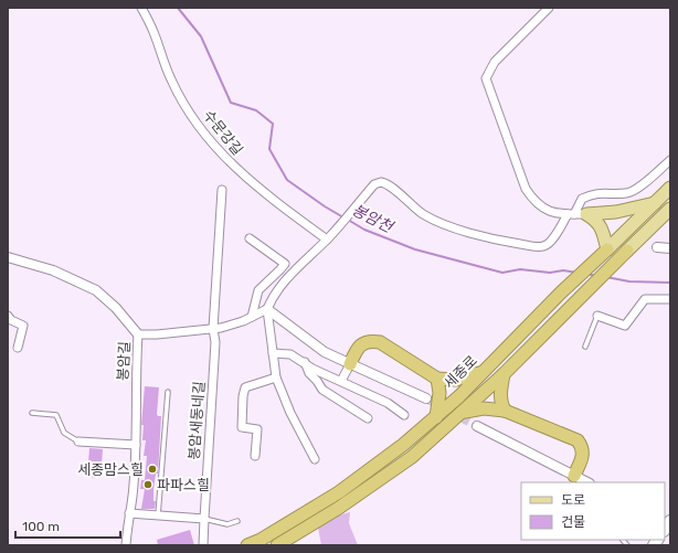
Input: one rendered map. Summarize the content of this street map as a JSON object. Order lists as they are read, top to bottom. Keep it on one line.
{"streets":{"highway":["세종로"],"street":["수문강길","봉암길","봉암새동네길"]},"water":["봉암천"],"places":["세종맘스힐","파파스힐"],"legend":["도로","건물"],"scale_bar":"100 m"}
